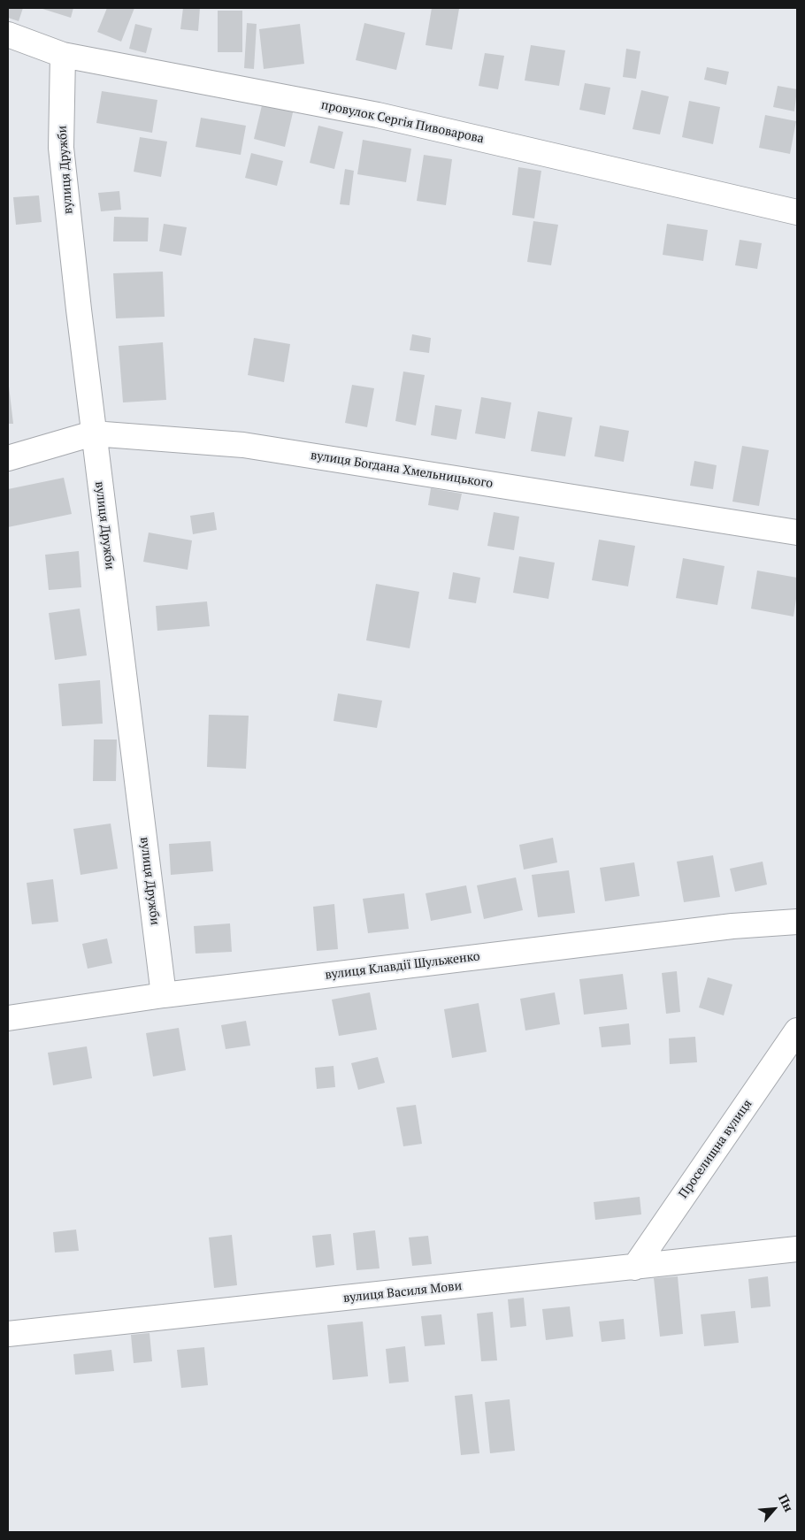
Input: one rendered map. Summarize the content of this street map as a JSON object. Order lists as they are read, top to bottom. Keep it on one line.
{"streets":{"street":["провулок Сергія Пивоварова","вулиця Дружби","вулиця Богдана Хмельницького","вулиця Клавдії Шульженко","Проселищна вулиця","вулиця Василя Мови"]},"crossings":[["провулок Сергія Пивоварова","вулиця Дружби"],["вулиця Дружби","вулиця Богдана Хмельницького"],["вулиця Дружби","вулиця Клавдії Шульженко"],["Проселищна вулиця","вулиця Василя Мови"]],"north":"top right"}
